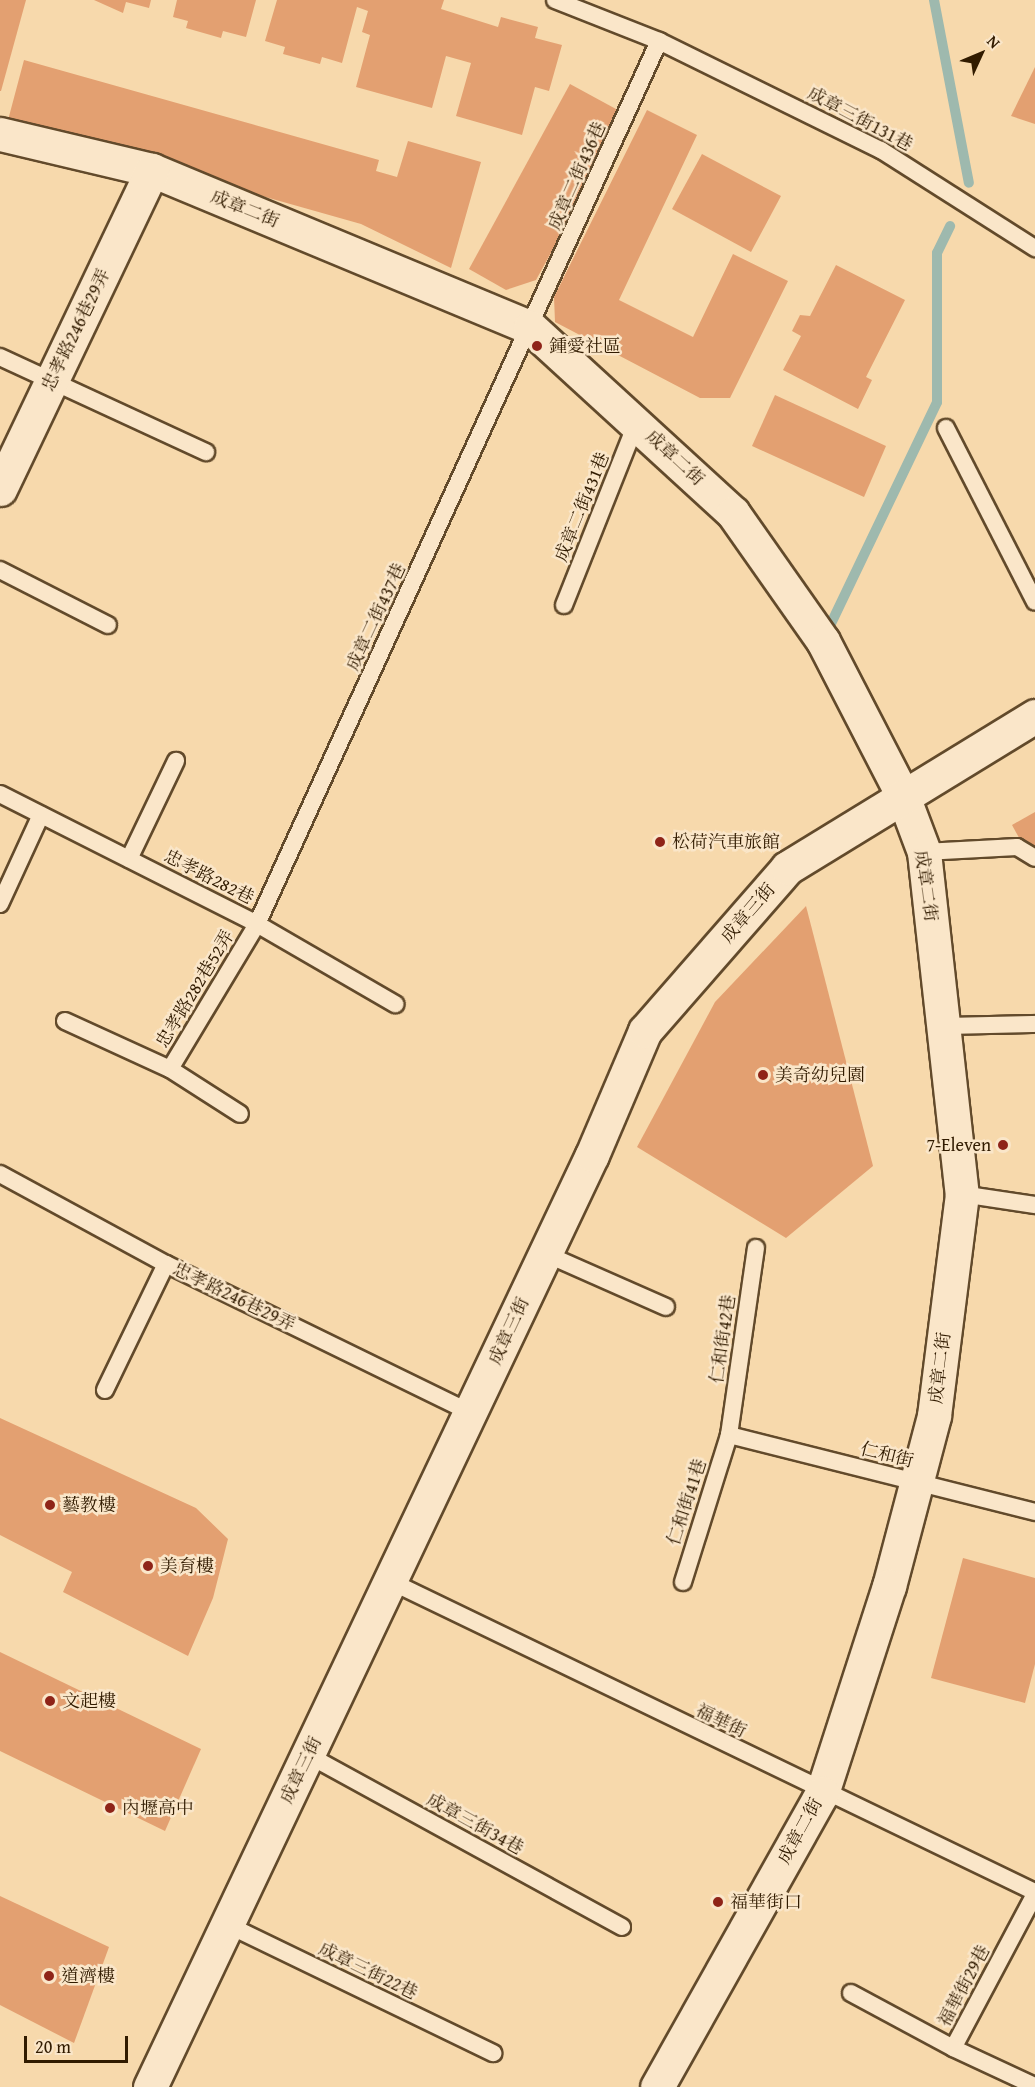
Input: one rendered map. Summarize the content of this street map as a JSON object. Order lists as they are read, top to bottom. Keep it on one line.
{"streets":{"street":["成章二街","忠孝路246巷29弄","成章三街"],"lane":["成章三街131巷","成章二街436巷","成章二街431巷","成章二街437巷","忠孝路282巷","忠孝路282巷52弄","仁和街42巷","仁和街","仁和街41巷","福華街","成章三街34巷","成章三街22巷","福華街29巷"]},"crossings":[["成章三街131巷","成章二街436巷"],["成章二街436巷","成章二街"],["成章二街436巷","成章二街437巷"],["成章二街","忠孝路246巷29弄"],["成章二街","成章二街431巷"],["成章二街","成章二街437巷"],["成章二街","成章三街"],["成章二街","仁和街"],["成章二街","福華街"],["忠孝路246巷29弄","成章三街"],["成章二街437巷","忠孝路282巷"],["成章二街437巷","忠孝路282巷52弄"],["忠孝路282巷","忠孝路282巷52弄"],["成章三街","福華街"],["成章三街","成章三街34巷"],["成章三街","成章三街22巷"],["仁和街42巷","仁和街"],["仁和街42巷","仁和街41巷"],["仁和街","仁和街41巷"],["福華街","福華街29巷"]],"places":["鍾愛社區","松荷汽車旅館","美奇幼兒園","7-Eleven","藝教樓","美育樓","文起樓","內壢高中","福華街口","道濟樓"],"scale_bar":"20 m","north":"top right"}
